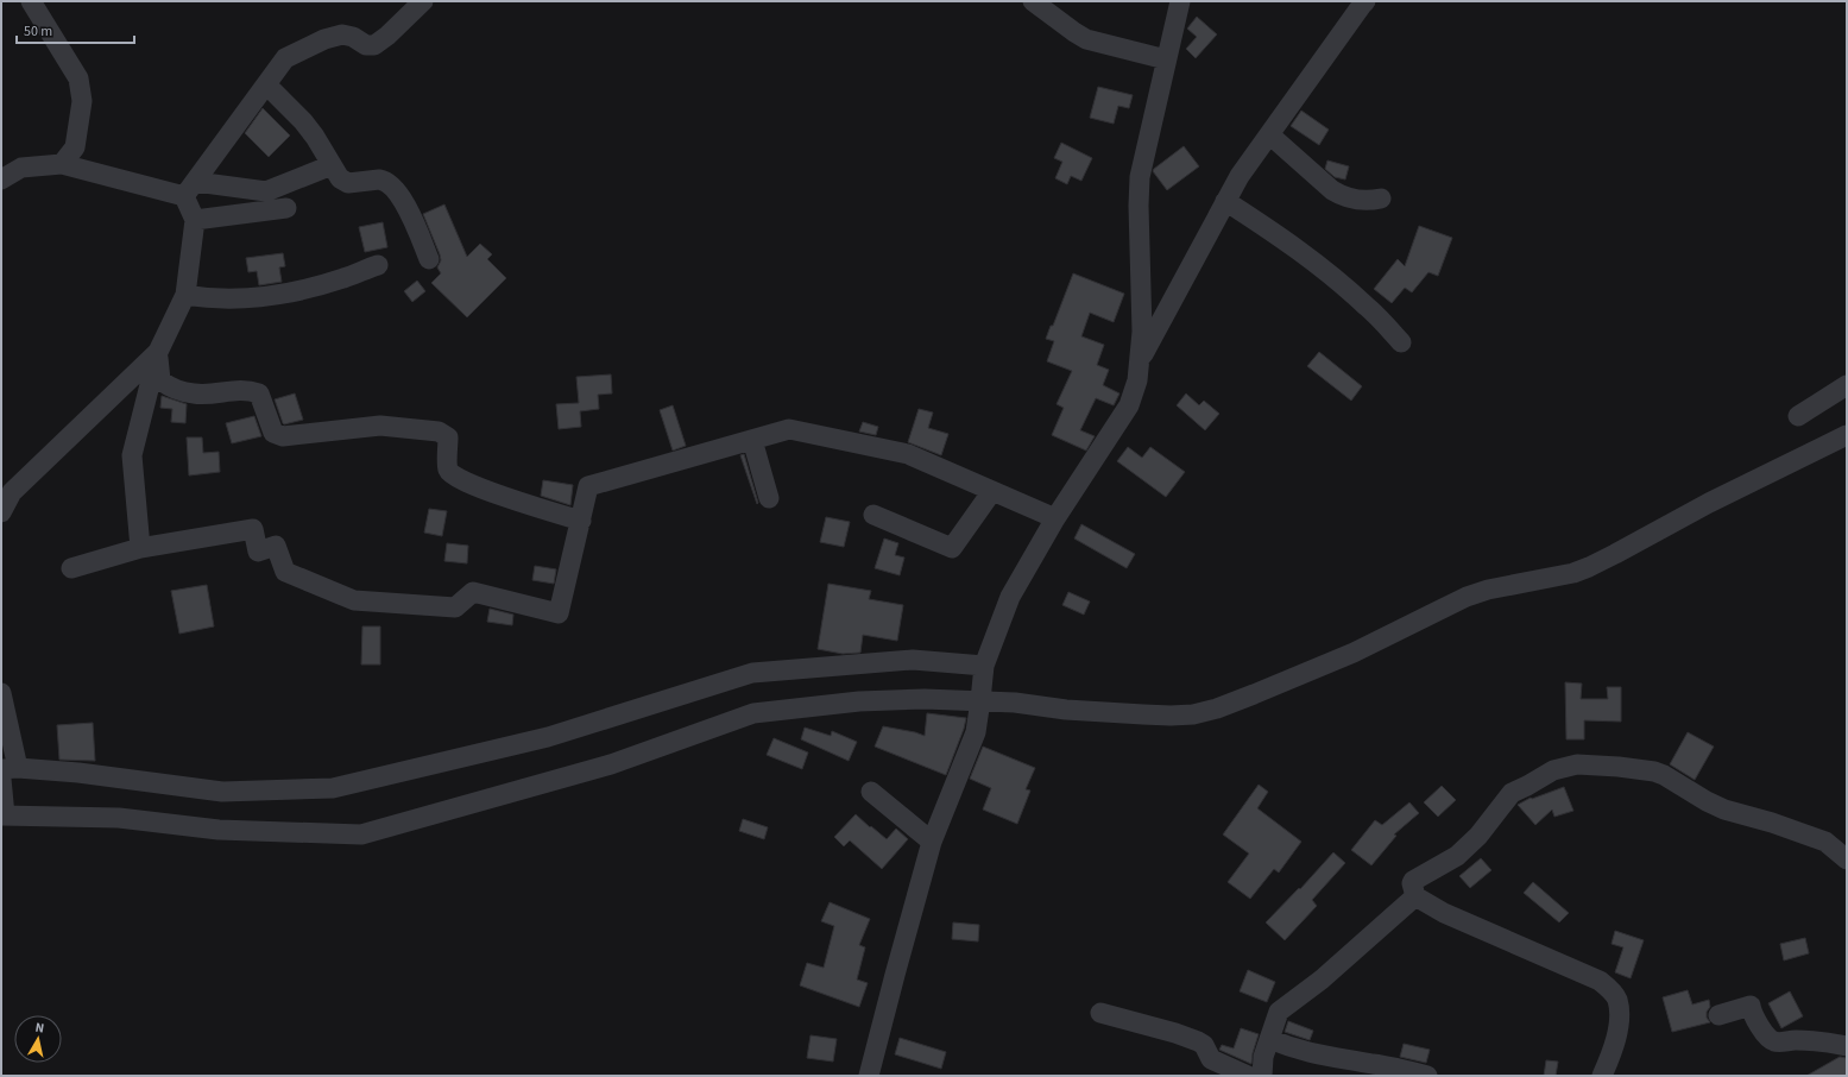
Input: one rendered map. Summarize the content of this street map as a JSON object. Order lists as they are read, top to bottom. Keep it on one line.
{"scale_bar":"50 m","north":"top"}
